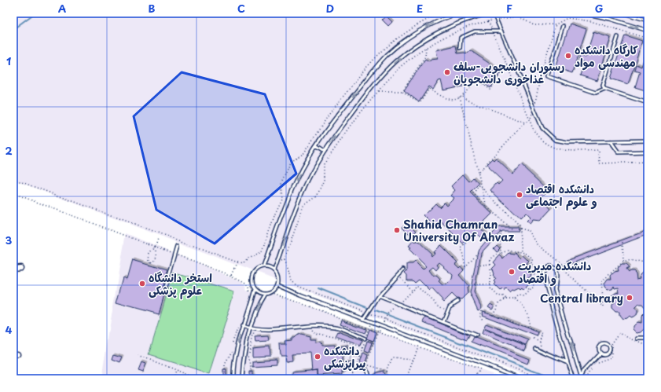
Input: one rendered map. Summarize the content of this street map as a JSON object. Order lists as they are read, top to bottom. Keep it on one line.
{"places":["کارگاه دانشکده مهندسی مواد","رستوران دانشجویی-سلف غذاخوری دانشجویان","دانشکده اقتصاد و علوم اجتماعی","Shahid Chamran University Of Ahvaz","دانشکده مدیریت و اقتصاد","استخر دانشگاه علوم پزشکی","Central library","دانشکده پیراپزشکی"],"grid":{"columns":["A","B","C","D","E","F","G"],"rows":["1","2","3","4"]}}
